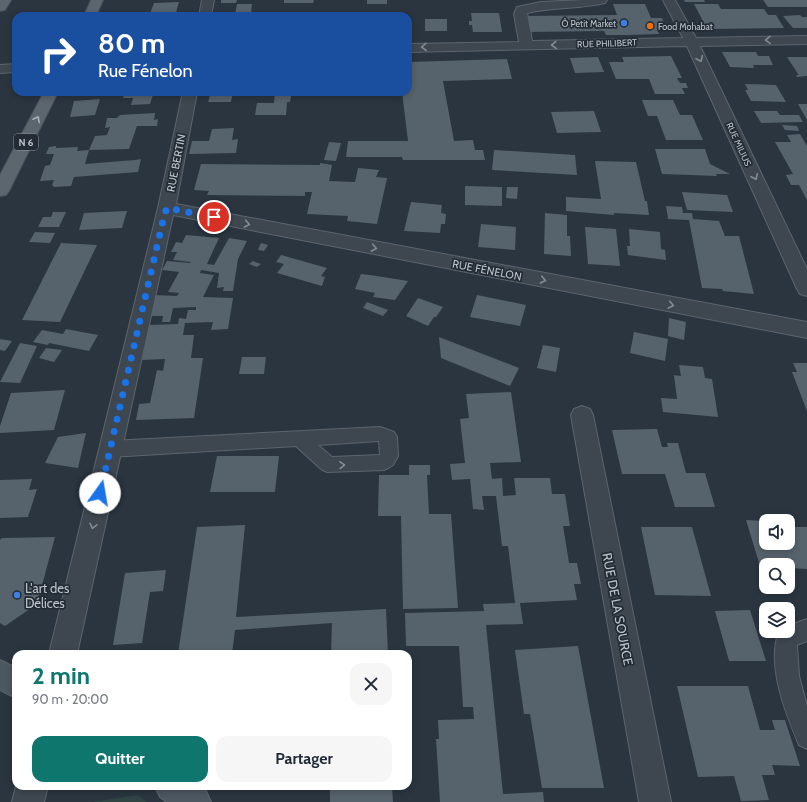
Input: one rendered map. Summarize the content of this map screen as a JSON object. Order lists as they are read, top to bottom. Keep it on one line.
{"streets":{"main road":["N 6"],"street":["RUE PHILIBERT","RUE MILIUS","RUE BERTIN","RUE FÉNELON","RUE DE LA SOURCE"]},"crossings":[["RUE PHILIBERT","RUE MILIUS"],["RUE BERTIN","RUE FÉNELON"]],"one_way":["RUE PHILIBERT","RUE MILIUS","RUE BERTIN","RUE FÉNELON"],"places":["Ô Petit Market","Food Mohabat","L'art des Délices"],"page":{"turn":["80 m","Rue Fénelon"],"heading":["2 min","90 m · 20:00"],"buttons":["Quitter","Partager"]}}
